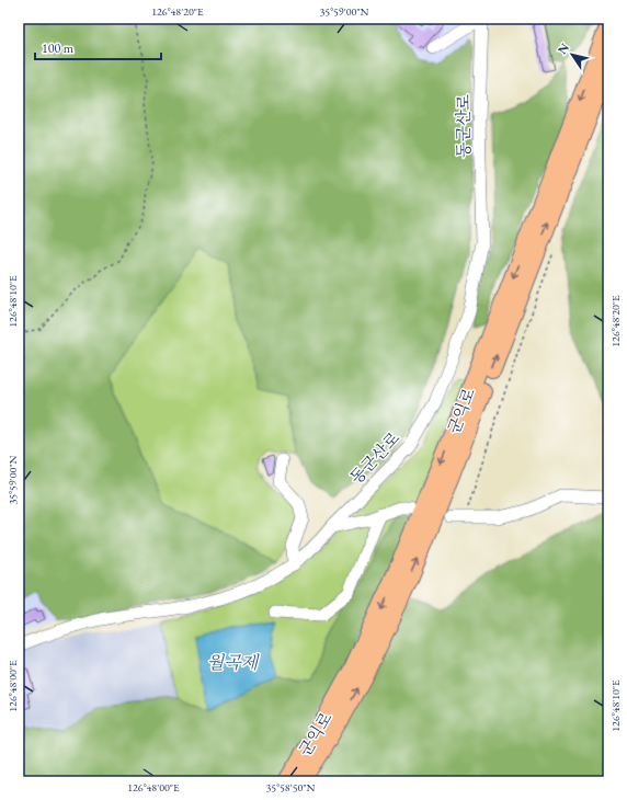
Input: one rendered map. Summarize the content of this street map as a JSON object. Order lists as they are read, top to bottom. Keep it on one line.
{"streets":{"highway":["군익로"],"street":["동군산로"]},"water":["월곡제"],"scale_bar":"100 m","north":"top left","coordinates":["126°48'20\"E","35°59'00\"N","126°48'10\"E","126°48'00\"E","35°58'50\"N"]}
